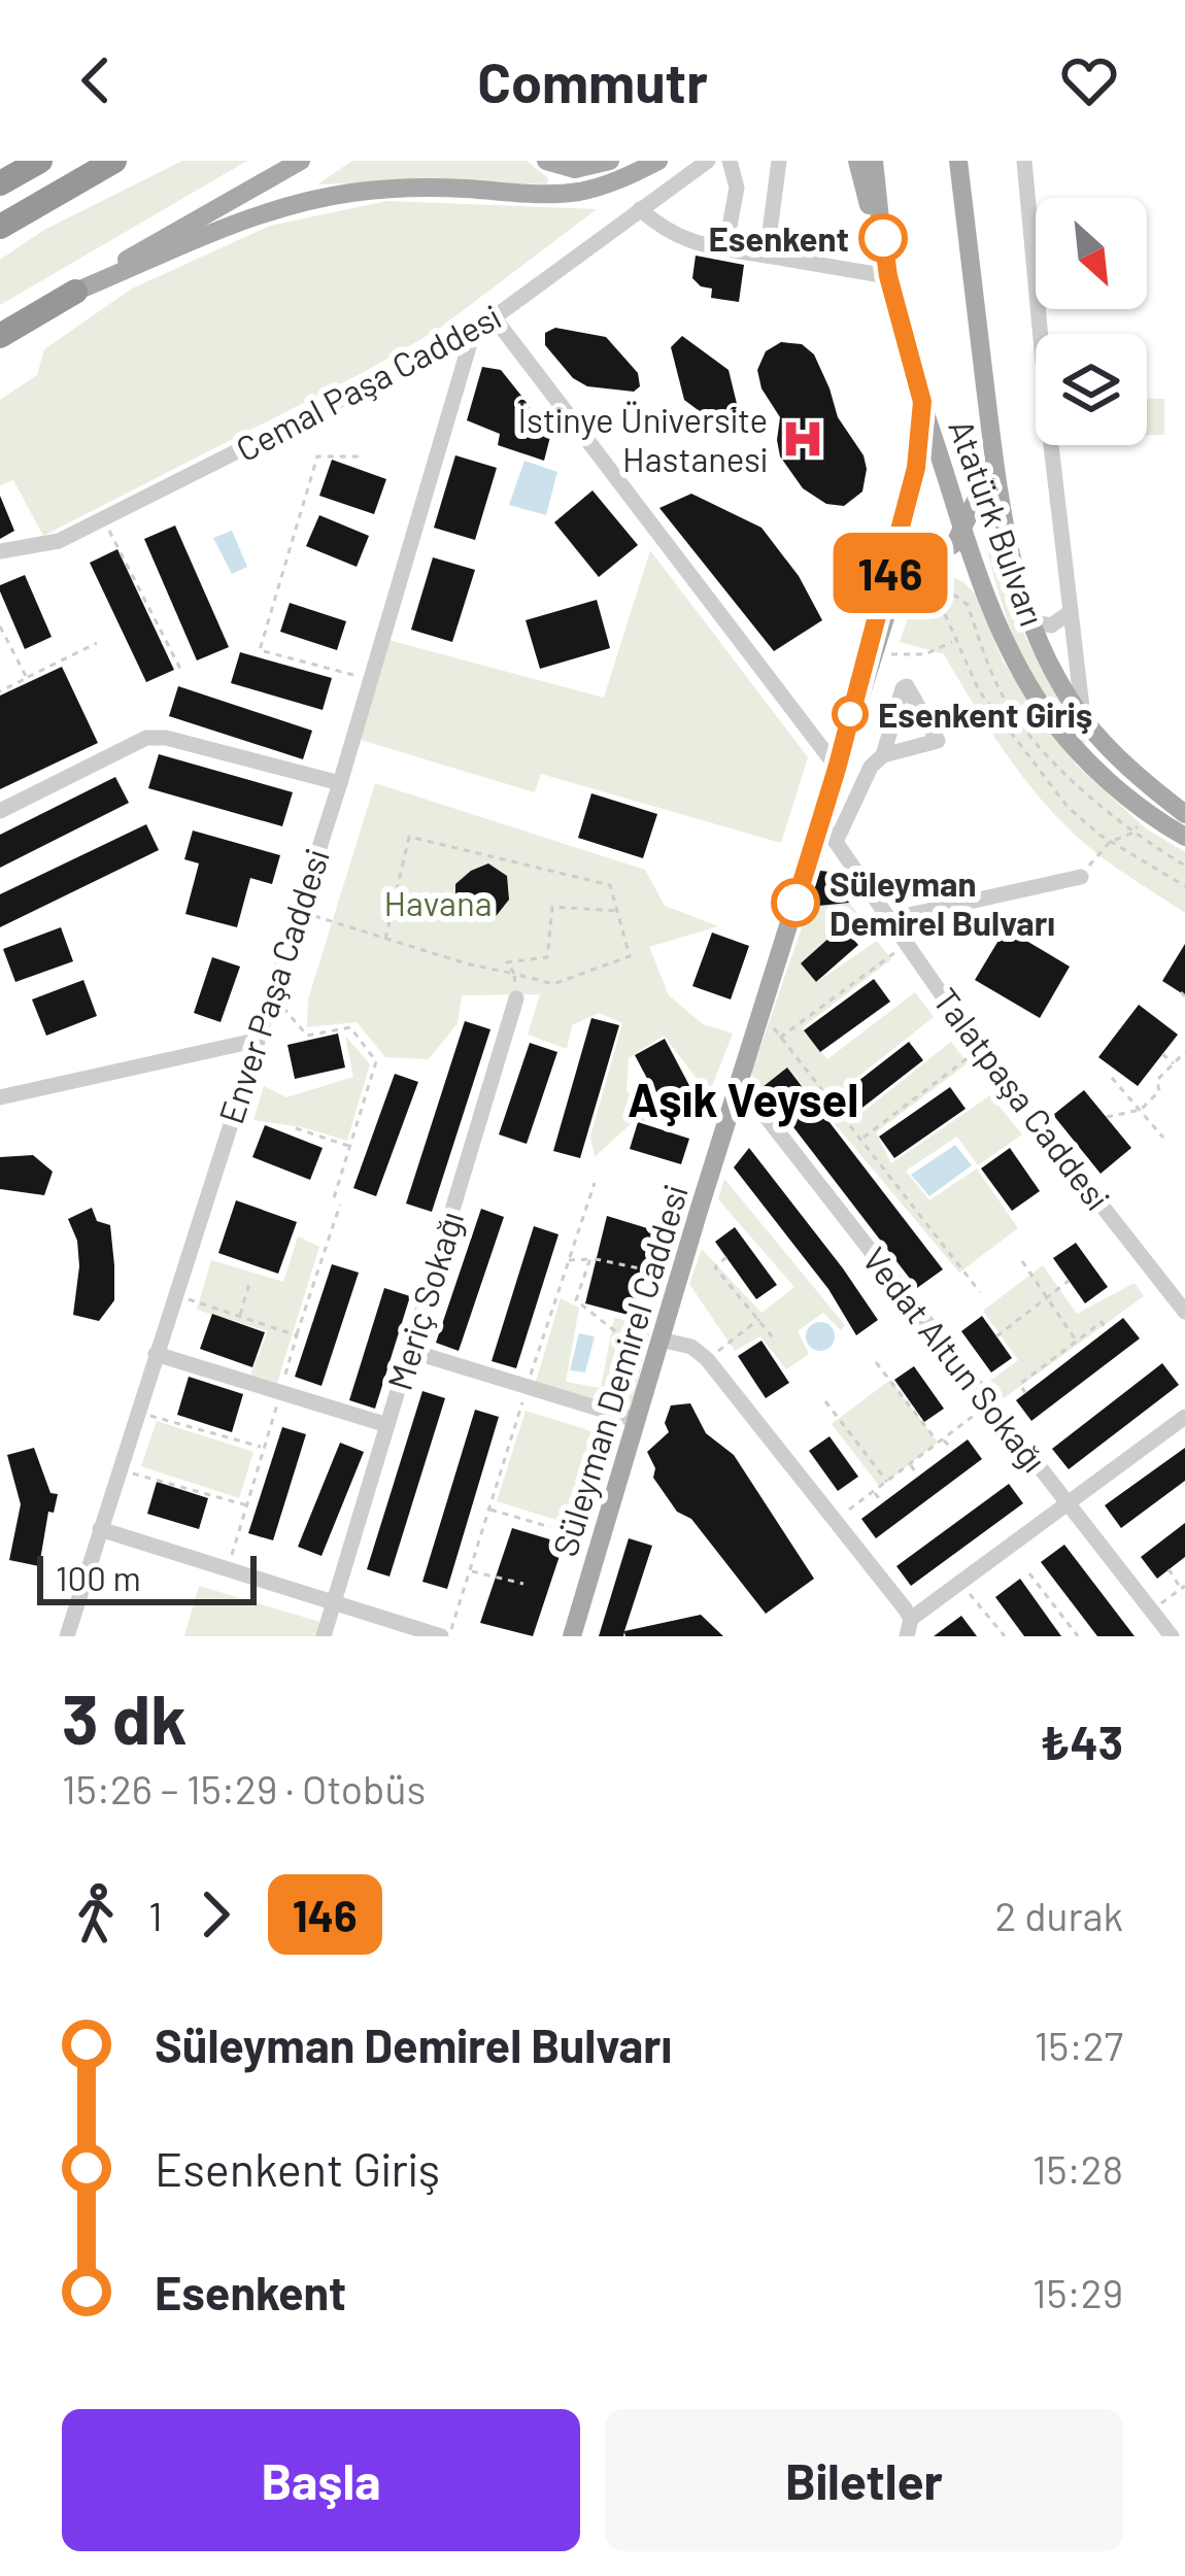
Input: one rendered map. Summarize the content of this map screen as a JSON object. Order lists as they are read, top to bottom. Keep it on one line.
{"streets":{"main road":["Atatürk Bulvarı","Süleyman Demirel Caddesi"],"street":["Cemal Paşa Caddesi","Enver Paşa Caddesi","Talatpaşa Caddesi","Meriç Sokağı","Vedat Altun Sokağı"]},"crossings":[["Cemal Paşa Caddesi","Enver Paşa Caddesi"],["Atatürk Bulvarı","Süleyman Demirel Caddesi"],["Talatpaşa Caddesi","Süleyman Demirel Caddesi"],["Vedat Altun Sokağı","Süleyman Demirel Caddesi"]],"districts":["Aşık Veysel"],"parks":["Havana"],"places":{"other":["Esenkent","Esenkent Giriş","Süleyman Demirel Bulvarı"],"hospital":["İstinye Üniversite Hastanesi"]},"lines":["bus line 146"],"scale_bar":"100 m","north":"bottom right","page":{"header":"Commutr","on_map":"146","scale":"100 m","heading":["3 dk","15:26 – 15:29 · Otobüs","₺43"],"legs":["1","146","2 durak"],"list":[{"name":"Süleyman Demirel Bulvarı","value":"15:27"},{"name":"Esenkent Giriş","value":"15:28"},{"name":"Esenkent","value":"15:29"}],"buttons":["Başla","Biletler"]}}
